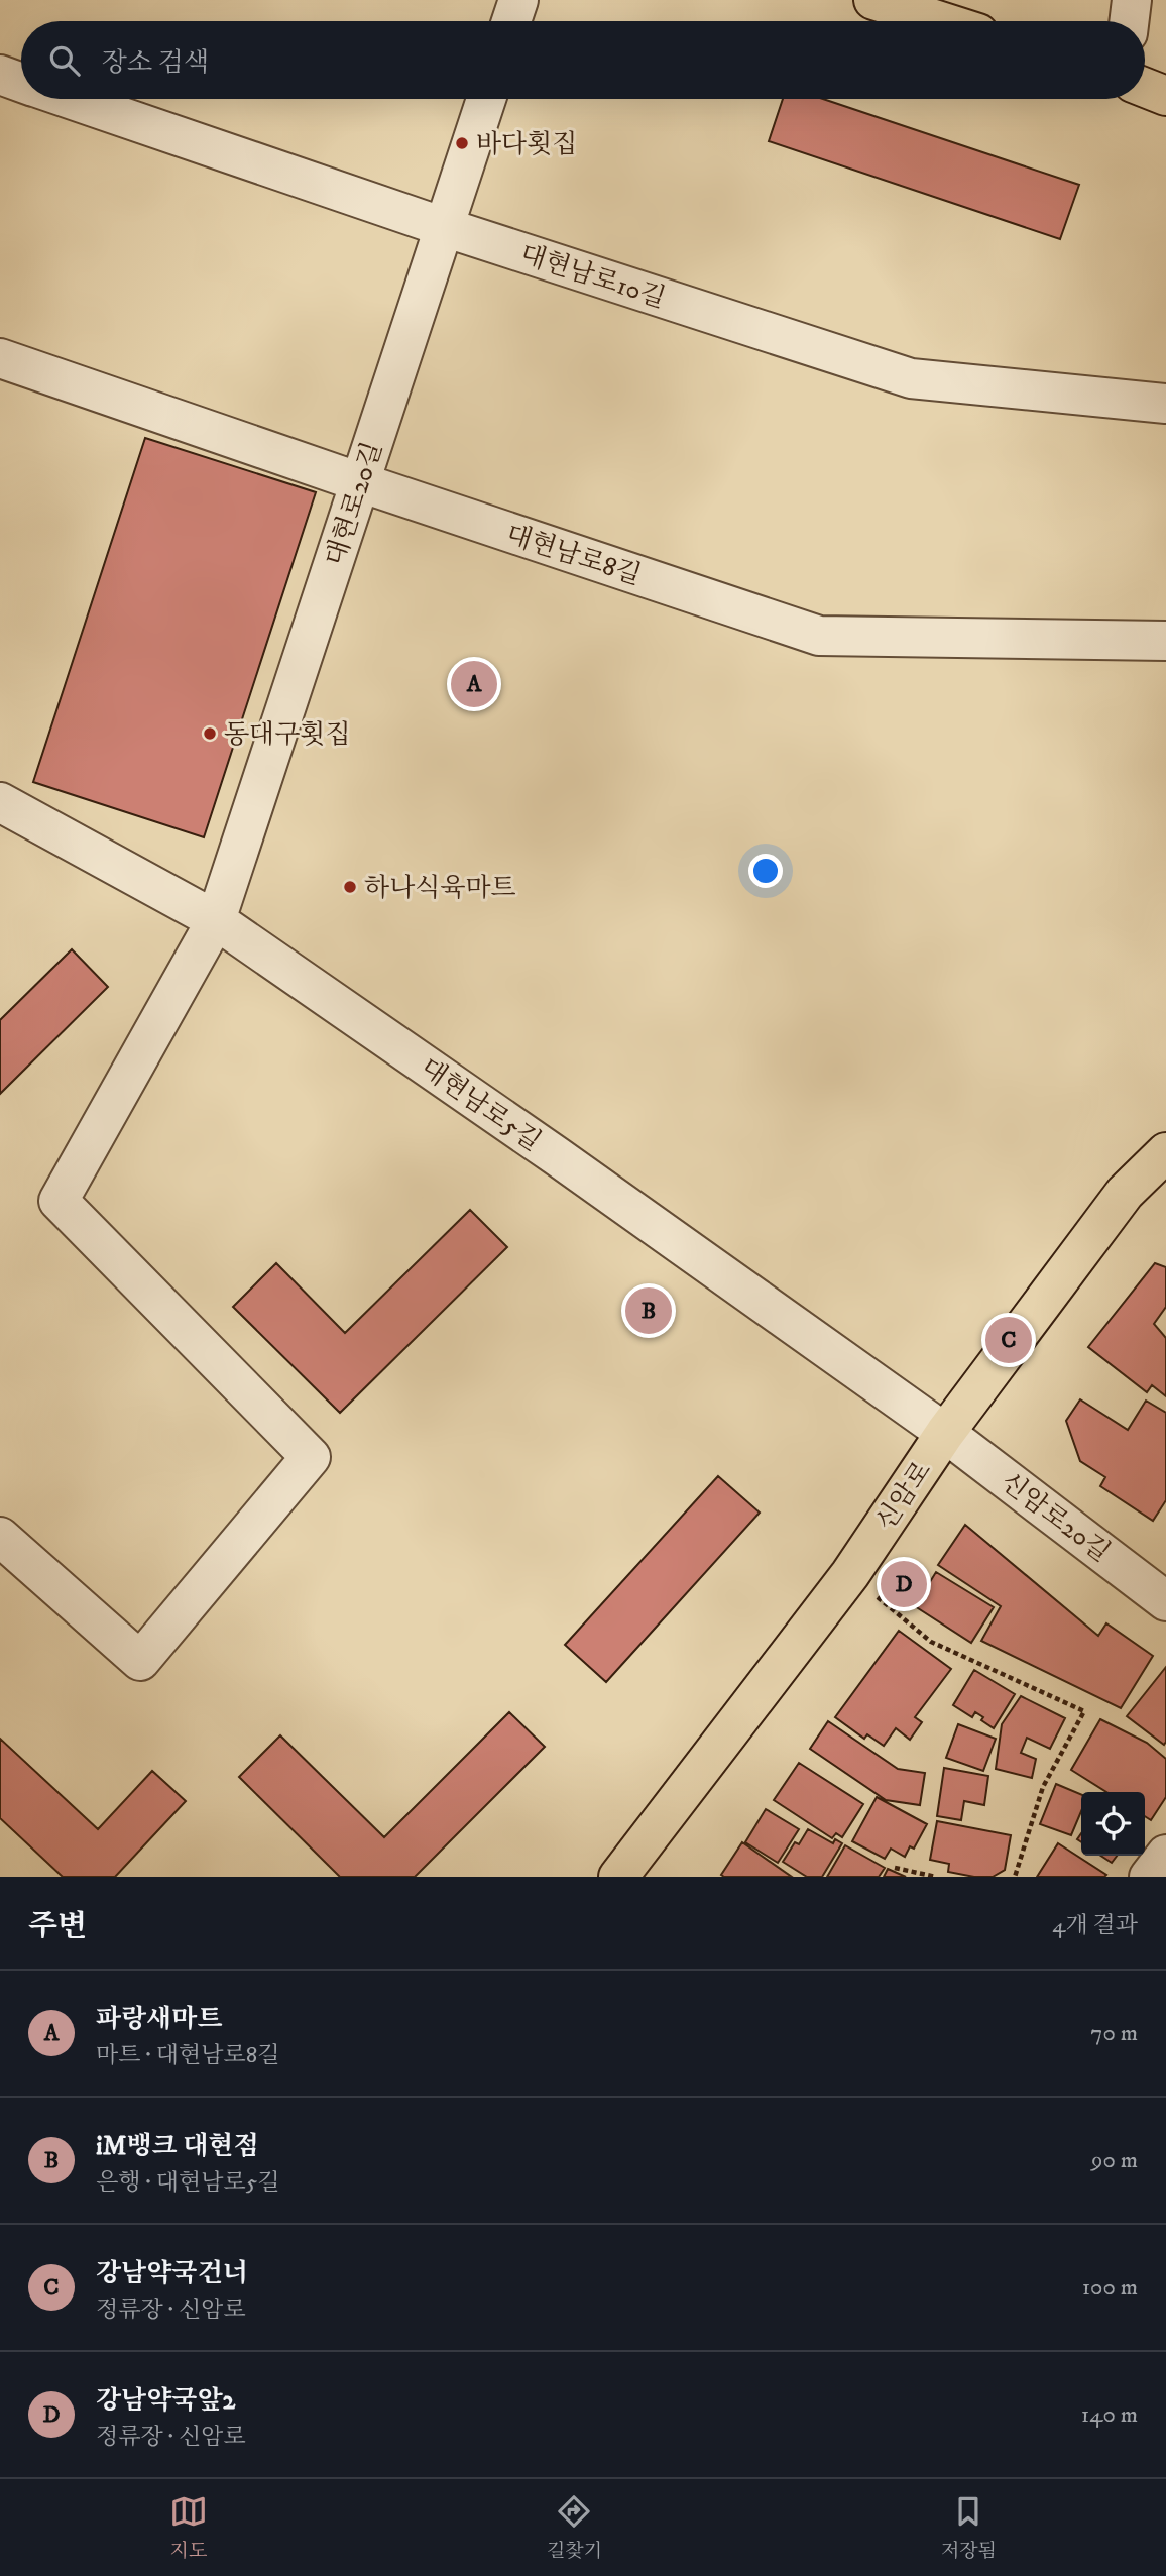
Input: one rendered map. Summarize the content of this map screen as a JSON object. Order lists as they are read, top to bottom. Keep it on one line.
{"streets":{"main road":["신암로"],"street":["대현남로10길","대현로20길","대현남로8길","대현남로5길","신암로20길"]},"crossings":[["대현남로10길","대현로20길"],["대현로20길","대현남로8길"],["대현로20길","대현남로5길"],["대현남로5길","신암로"],["대현남로5길","신암로20길"],["신암로","신암로20길"]],"places":["바다횟집","동대구횟집","하나식육마트"],"page":{"search":"장소 검색","pins":["A","B","C","D"],"heading":["주변","4개 결과"],"list":[{"mark":"A","name":"파랑새마트","note":"마트 · 대현남로8길","value":"70 m"},{"mark":"B","name":"iM뱅크 대현점","note":"은행 · 대현남로5길","value":"90 m"},{"mark":"C","name":"강남약국건너","note":"정류장 · 신암로","value":"100 m"},{"mark":"D","name":"강남약국앞2","note":"정류장 · 신암로","value":"140 m"}],"nav":["지도","길찾기","저장됨"]}}
